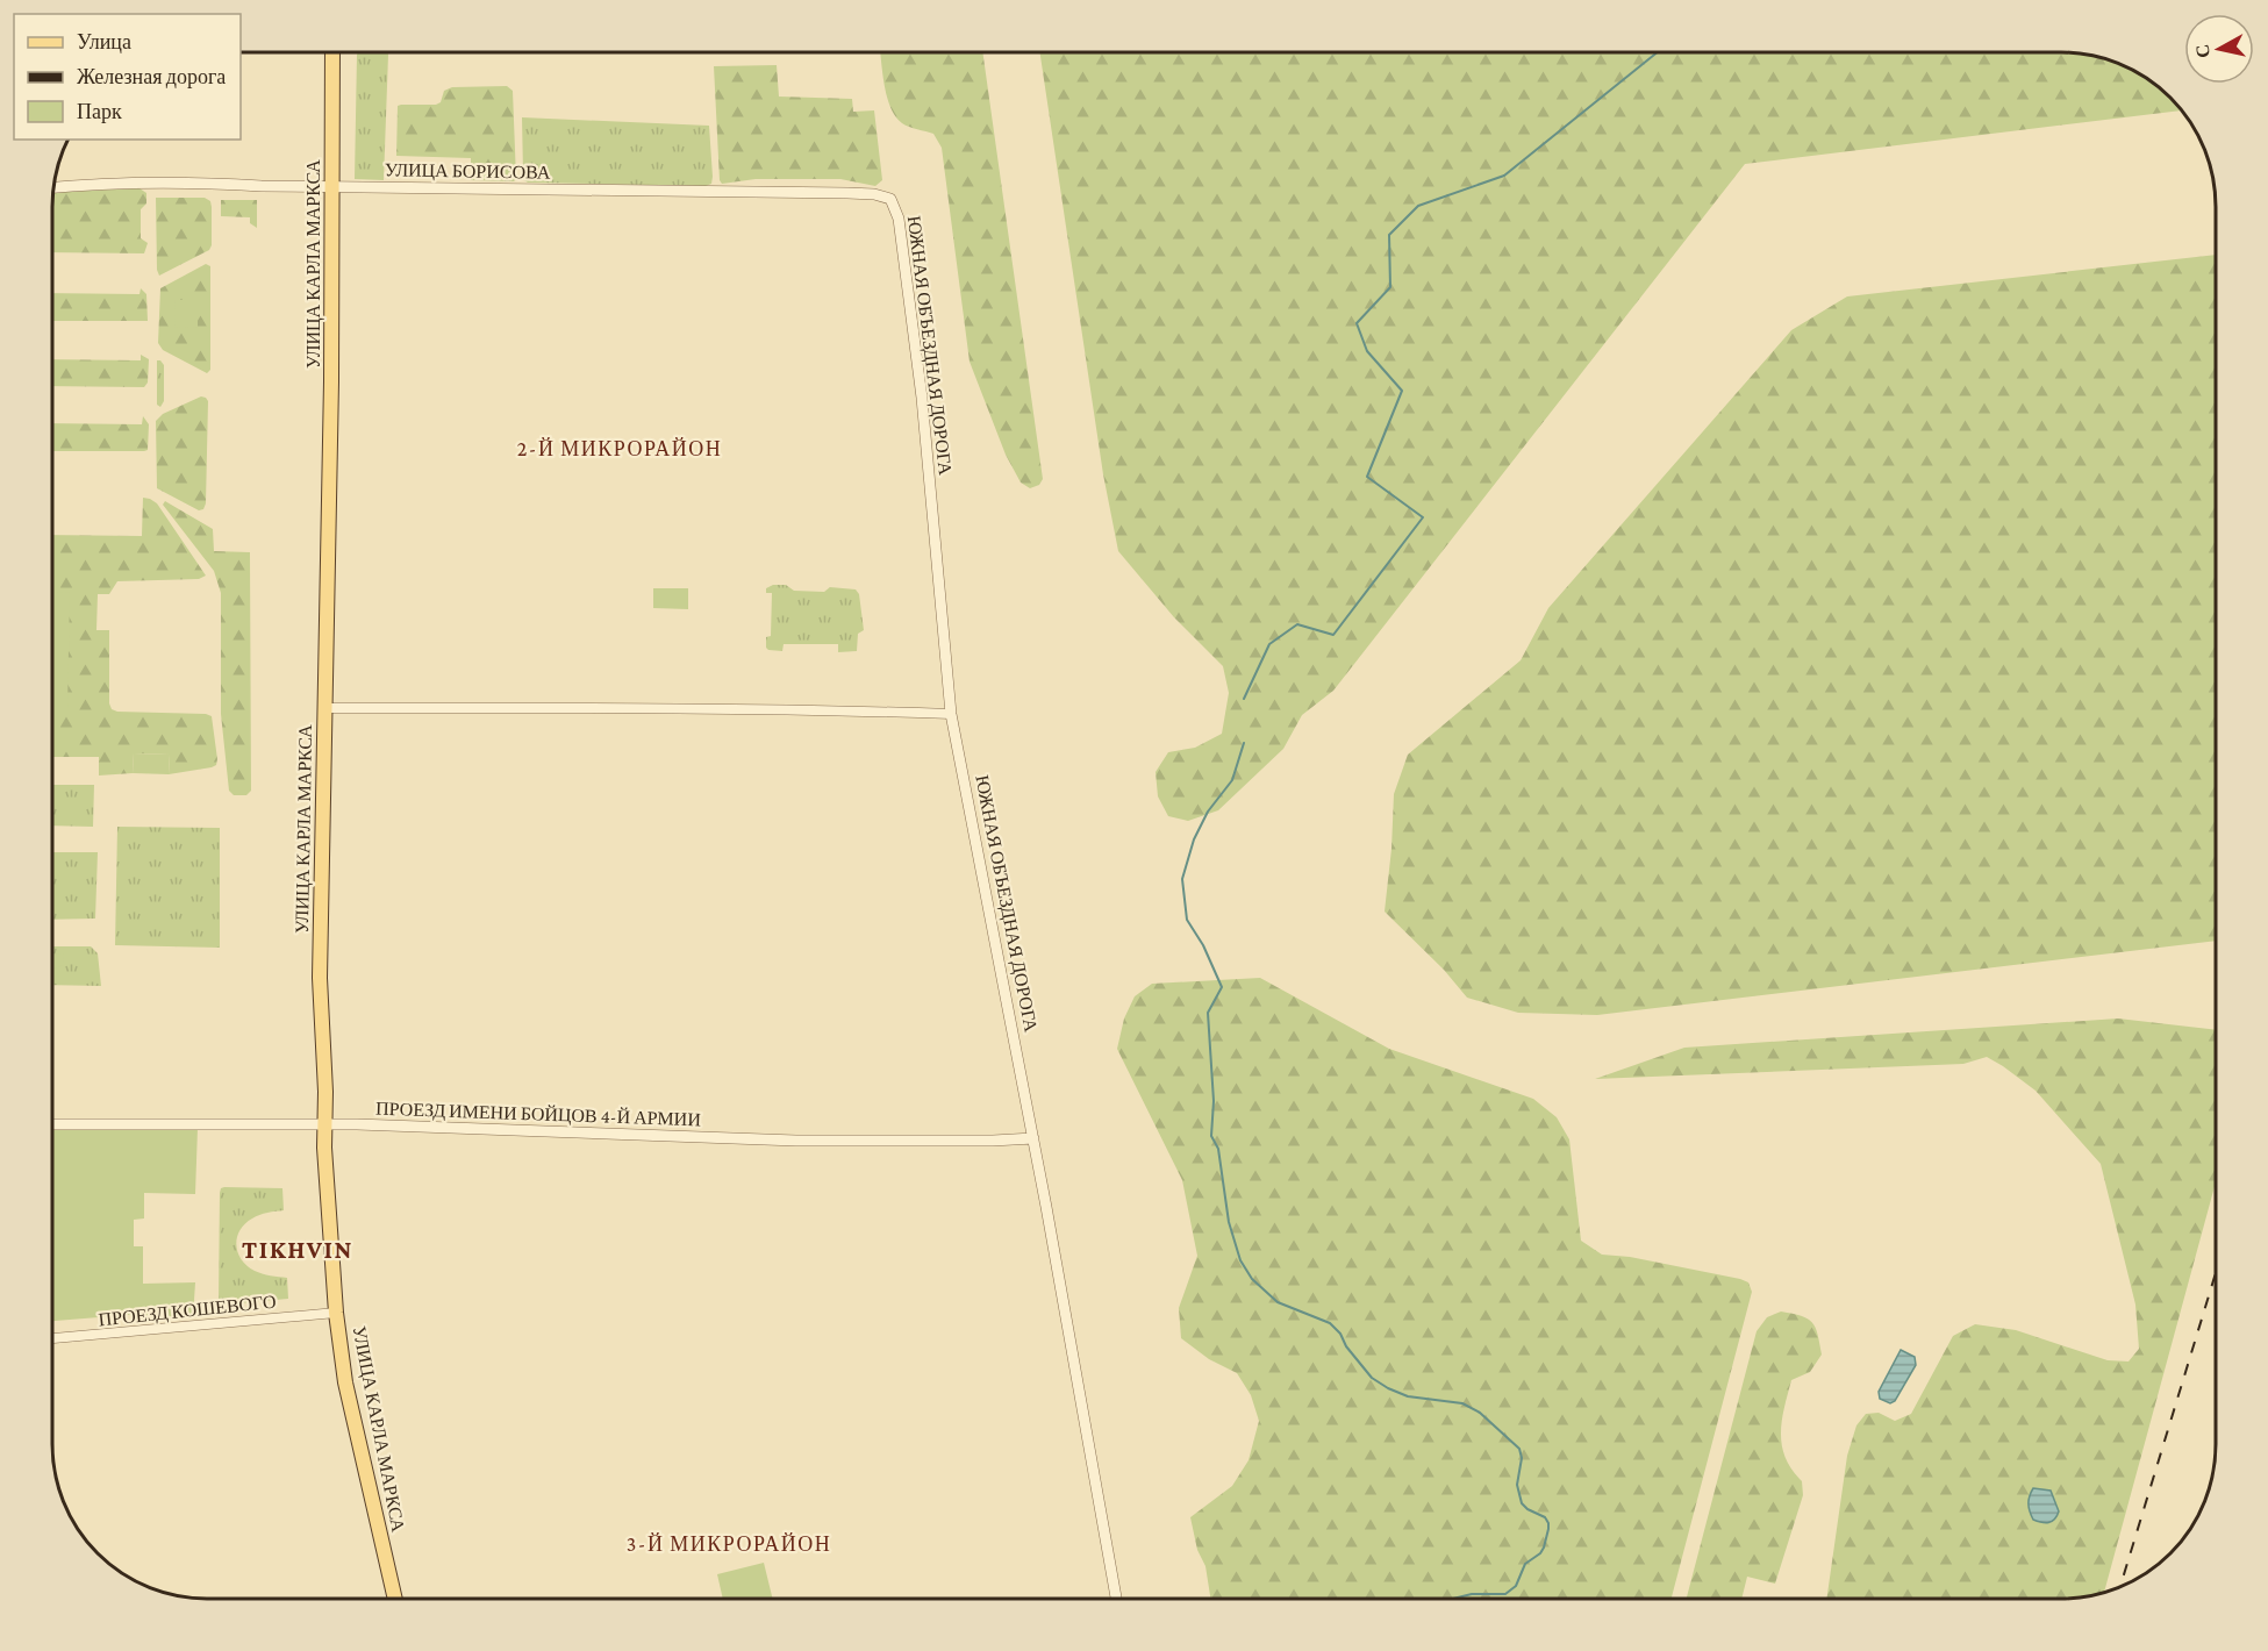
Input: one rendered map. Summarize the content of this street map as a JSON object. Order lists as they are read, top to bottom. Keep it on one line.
{"streets":{"main road":["УЛИЦА КАРЛА МАРКСА"],"street":["УЛИЦА БОРИСОВА","ЮЖНАЯ ОБЪЕЗДНАЯ ДОРОГА","ПРОЕЗД ИМЕНИ БОЙЦОВ 4-Й АРМИИ","ПРОЕЗД КОШЕВОГО"]},"crossings":[["УЛИЦА БОРИСОВА","УЛИЦА КАРЛА МАРКСА"],["УЛИЦА БОРИСОВА","ЮЖНАЯ ОБЪЕЗДНАЯ ДОРОГА"],["УЛИЦА КАРЛА МАРКСА","ПРОЕЗД ИМЕНИ БОЙЦОВ 4-Й АРМИИ"],["УЛИЦА КАРЛА МАРКСА","ПРОЕЗД КОШЕВОГО"],["ЮЖНАЯ ОБЪЕЗДНАЯ ДОРОГА","ПРОЕЗД ИМЕНИ БОЙЦОВ 4-Й АРМИИ"]],"districts":["2-Й МИКРОРАЙОН","TIKHVIN","3-Й МИКРОРАЙОН"],"legend":["Улица","Железная дорога","Парк"],"north":"left"}
